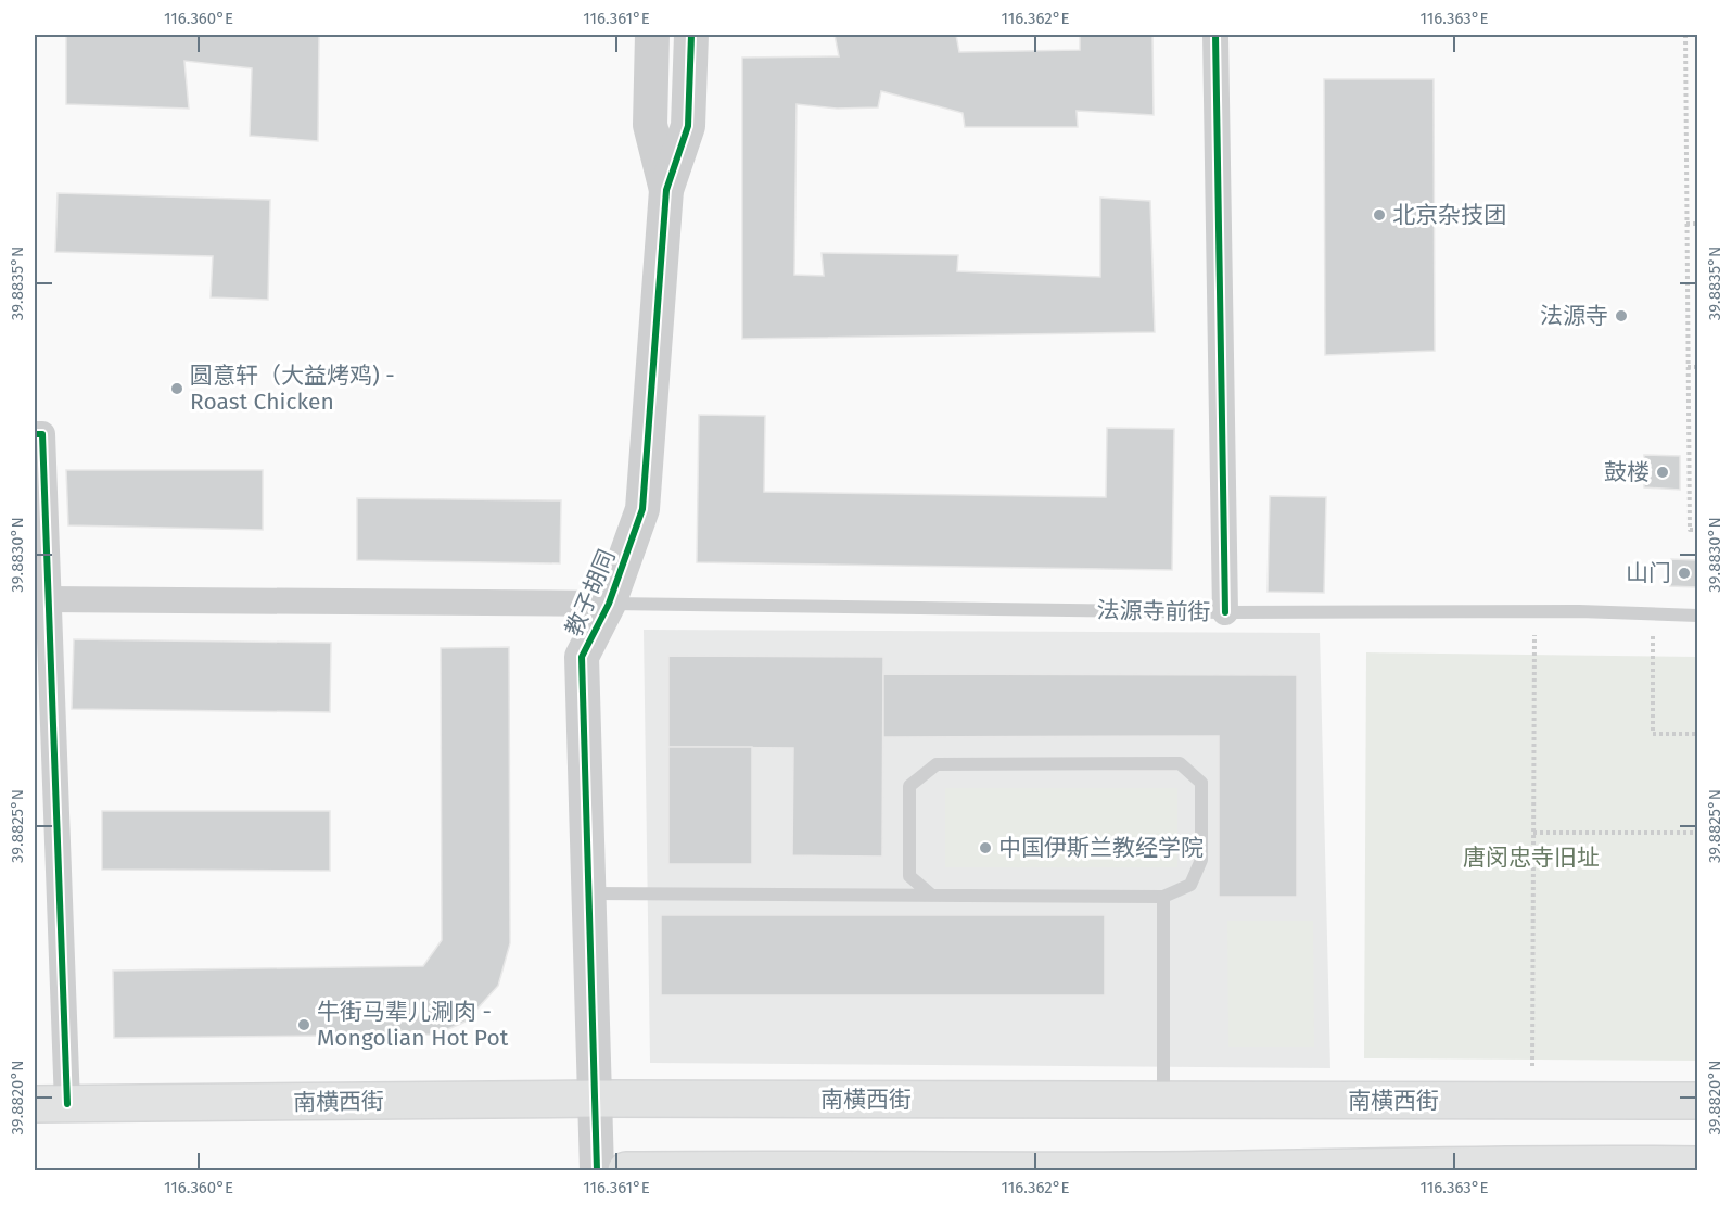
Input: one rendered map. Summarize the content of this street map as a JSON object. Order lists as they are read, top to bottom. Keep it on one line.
{"streets":{"main road":["南横西街"],"street":["教子胡同"],"lane":["法源寺前街"]},"crossings":[["教子胡同","法源寺前街"],["教子胡同","南横西街"]],"parks":["唐闵忠寺旧址"],"places":["北京杂技团","法源寺","圆意轩（大益烤鸡) - Roast Chicken","鼓楼","山门","中国伊斯兰教经学院","牛街马辈儿涮肉 - Mongolian Hot Pot"],"coordinates":["116.360°E","116.361°E","116.362°E","116.363°E","39.8835°N","39.8830°N","39.8825°N","39.8820°N"]}
